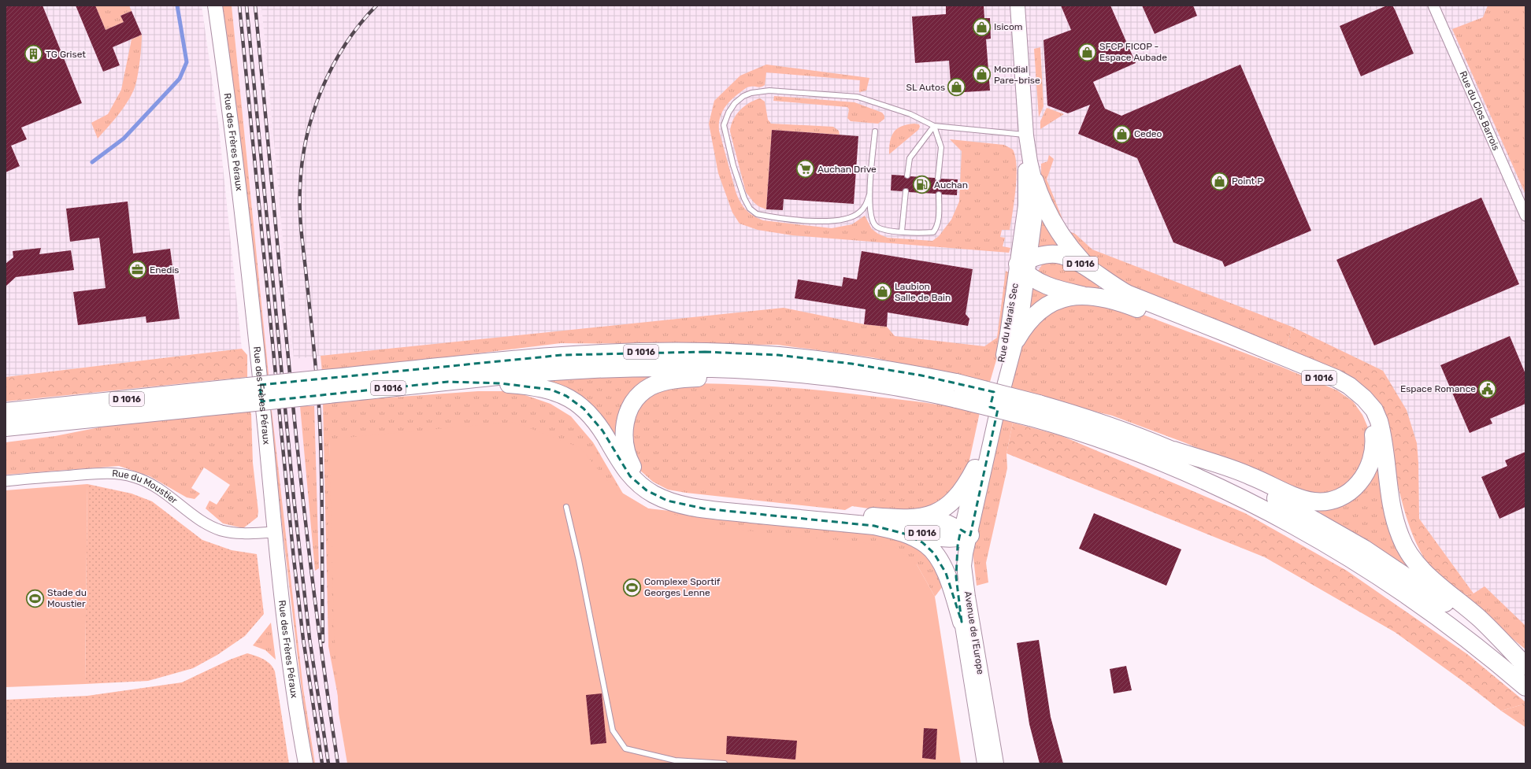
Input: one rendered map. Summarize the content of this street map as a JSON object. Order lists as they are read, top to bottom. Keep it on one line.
{"streets":{"highway":["D 1016"],"street":["Rue du Clos Barrois","Rue des Frères Péraux","Rue du Marais Sec","Rue du Moustier","Avenue de l'Europe"]},"crossings":[["Rue des Frères Péraux","Rue du Moustier"],["D 1016","Rue du Marais Sec"],["D 1016","Avenue de l'Europe"],["Rue du Marais Sec","Avenue de l'Europe"]],"places":{"shop":["Isicom","SFCP FICOP - Espace Aubade","Mondial Pare-brise","SL Autos","Cedeo","Point P","Laubion Salle de Bain"],"building":["TG Griset"],"supermarket":["Auchan Drive"],"fuel station":["Auchan"],"office":["Enedis"],"public building":["Espace Romance"],"sports":["Complexe Sportif Georges Lenne","Stade du Moustier"]}}
